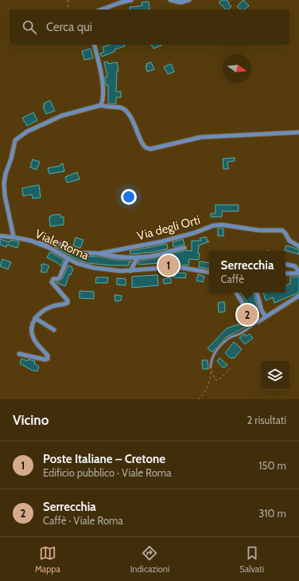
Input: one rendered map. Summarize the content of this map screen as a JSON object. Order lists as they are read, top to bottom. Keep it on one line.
{"streets":{"street":["Via degli Orti","Viale Roma"]},"crossings":[["Via degli Orti","Viale Roma"]],"north":"right","page":{"search":"Cerca qui","popup":["Serrecchia","Caffè"],"pins":["1","2"],"heading":["Vicino","2 risultati"],"list":[{"mark":"1","name":"Poste Italiane – Cretone","note":"Edificio pubblico · Viale Roma","value":"150 m"},{"mark":"2","name":"Serrecchia","note":"Caffè · Viale Roma","value":"310 m"}],"nav":["Mappa","Indicazioni","Salvati"]}}
